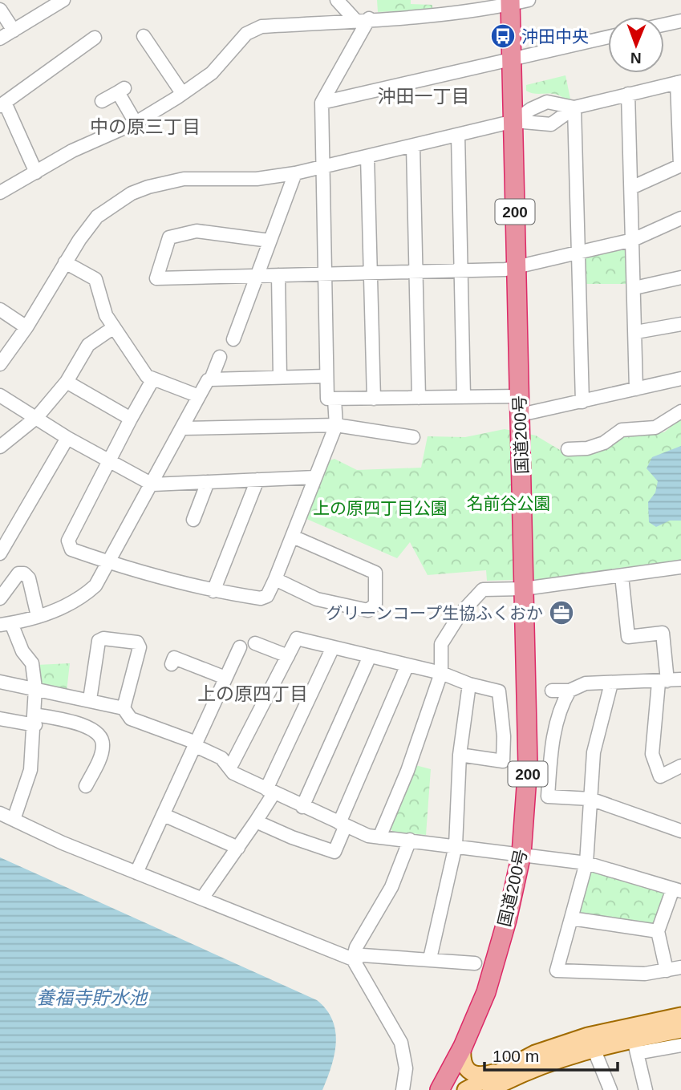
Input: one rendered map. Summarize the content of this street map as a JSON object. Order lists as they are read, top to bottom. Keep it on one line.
{"streets":{"highway":["200","国道200号"]},"districts":["沖田一丁目","中の原三丁目","上の原四丁目"],"water":["養福寺貯水池"],"parks":["名前谷公園","上の原四丁目公園"],"places":{"bus stop":["沖田中央"],"office":["グリーンコープ生協ふくおか"]},"scale_bar":"100 m","north":"bottom"}
